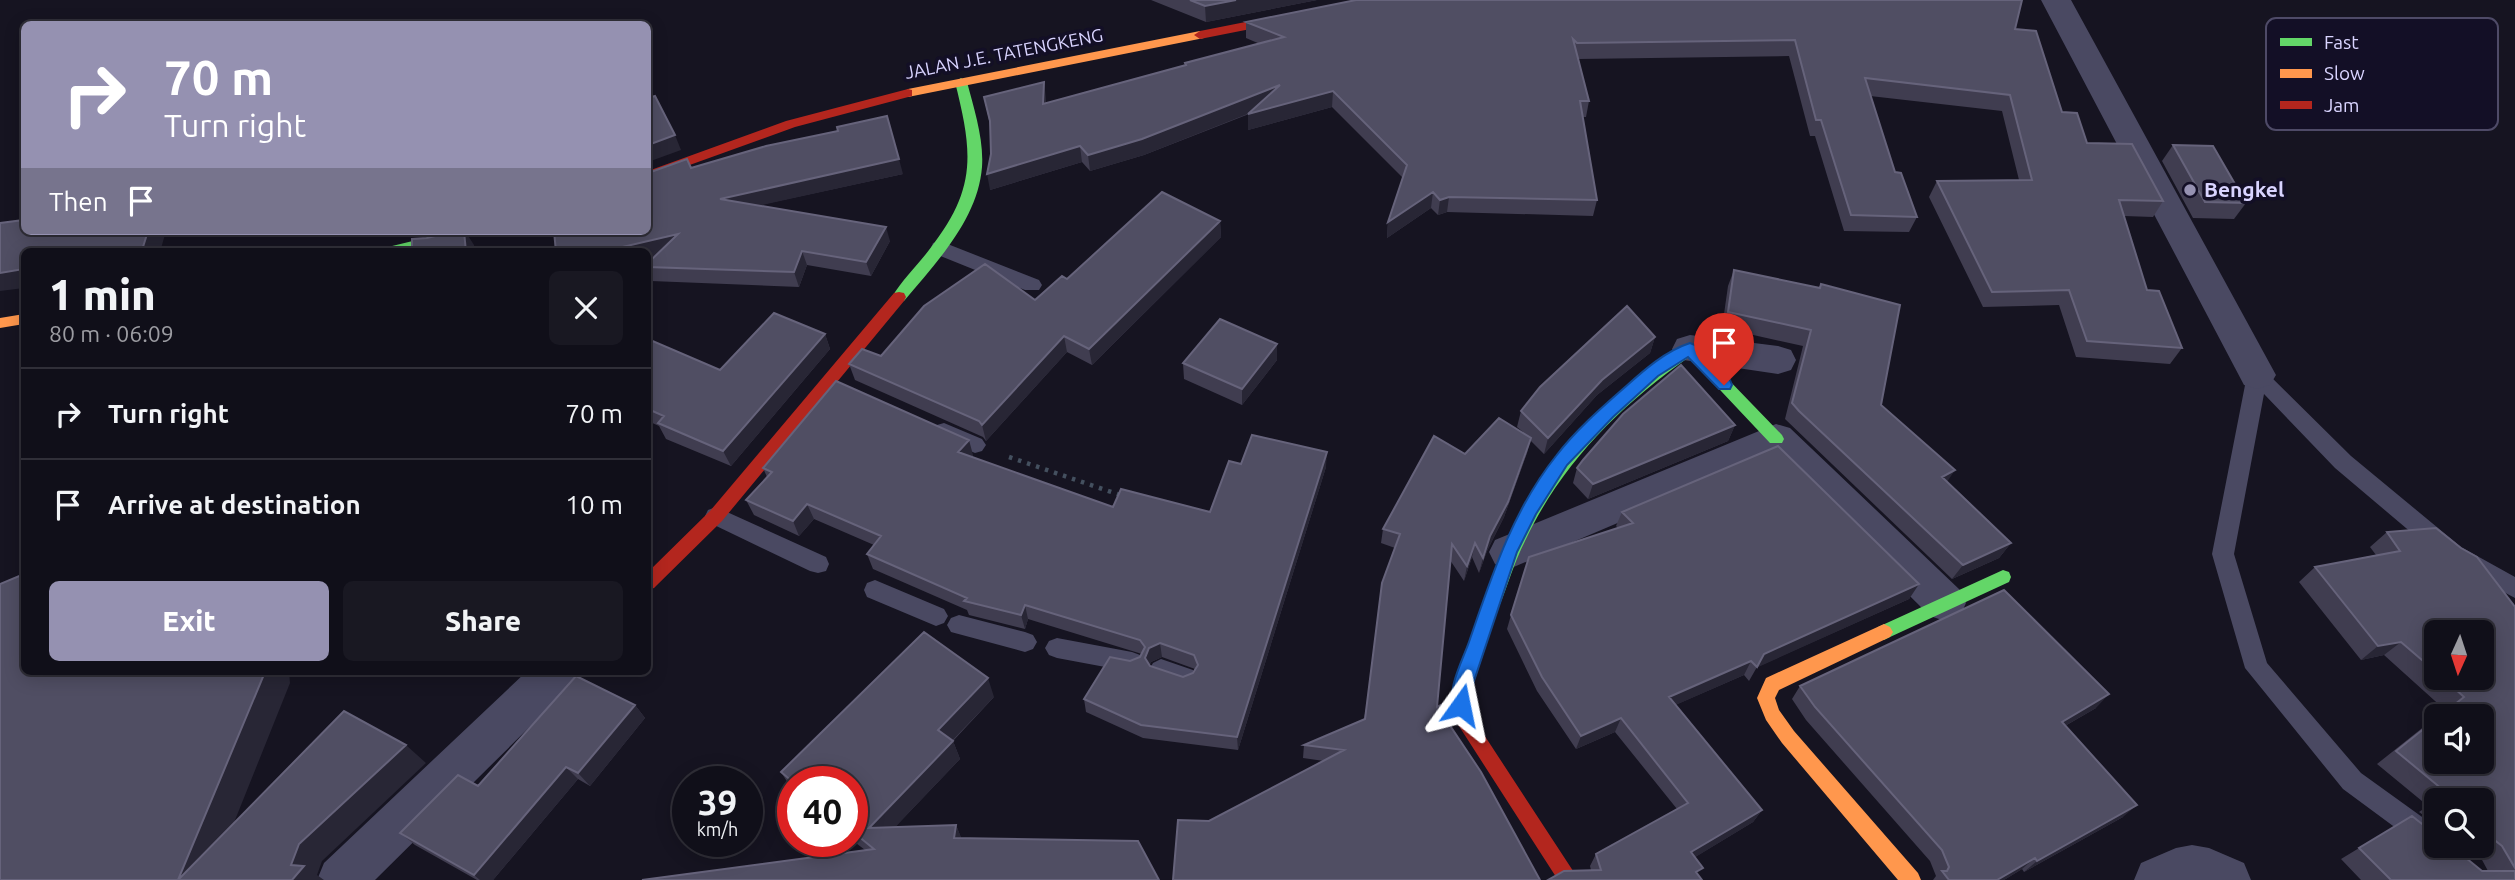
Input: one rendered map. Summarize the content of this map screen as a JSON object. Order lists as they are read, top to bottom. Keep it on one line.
{"streets":{"street":["JALAN J.E. TATENGKENG"]},"places":["Bengkel"],"legend":["Fast","Slow","Jam"],"north":"bottom","page":{"turn":["70 m","Turn right"],"then":"Then","heading":["1 min","80 m · 06:09"],"list":[{"name":"Turn right","value":"70 m"},{"name":"Arrive at destination","value":"10 m"}],"buttons":["Exit","Share"],"speed":"39 km/h","limit":"40"}}
